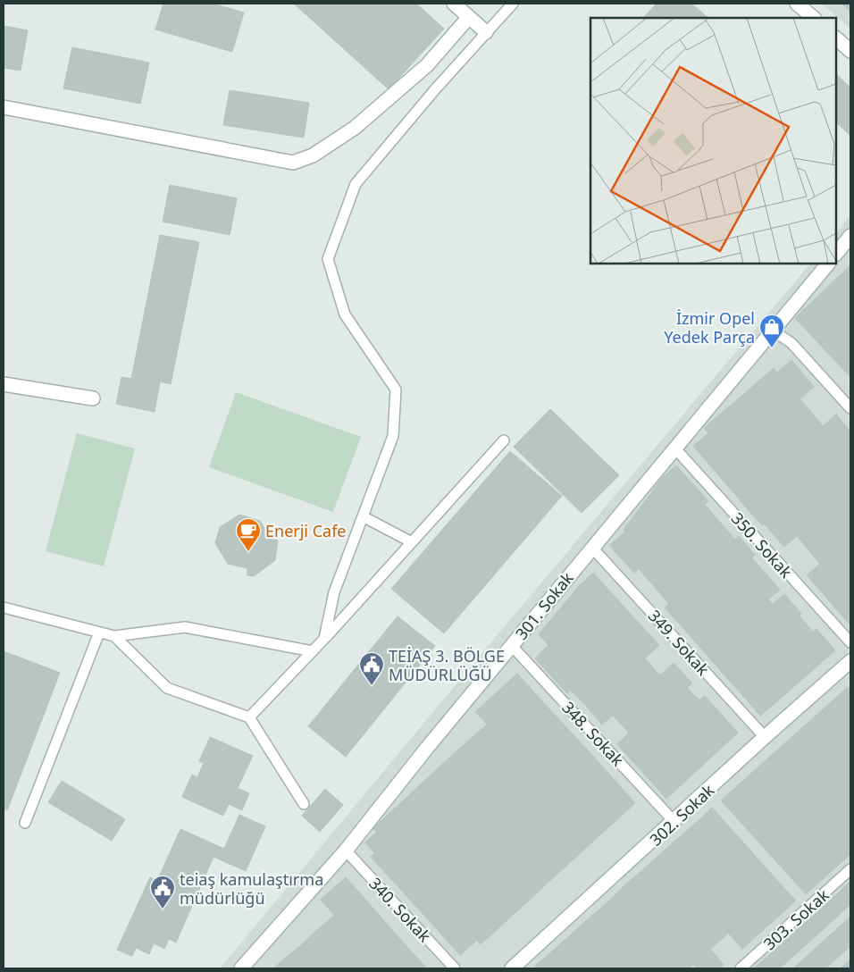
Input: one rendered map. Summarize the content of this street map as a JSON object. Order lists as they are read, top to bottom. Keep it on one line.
{"streets":{"street":["301. Sokak","302. Sokak"],"lane":["350. Sokak","349. Sokak","348. Sokak","340. Sokak","303. Sokak"]},"crossings":[["350. Sokak","301. Sokak"],["301. Sokak","349. Sokak"],["301. Sokak","348. Sokak"],["301. Sokak","340. Sokak"],["349. Sokak","302. Sokak"],["348. Sokak","302. Sokak"]],"places":{"shop":["İzmir Opel Yedek Parça"],"cafe":["Enerji Cafe"],"public building":["TEİAŞ 3. BÖLGE MÜDÜRLÜĞÜ","teiaş kamulaştırma müdürlüğü"]}}
